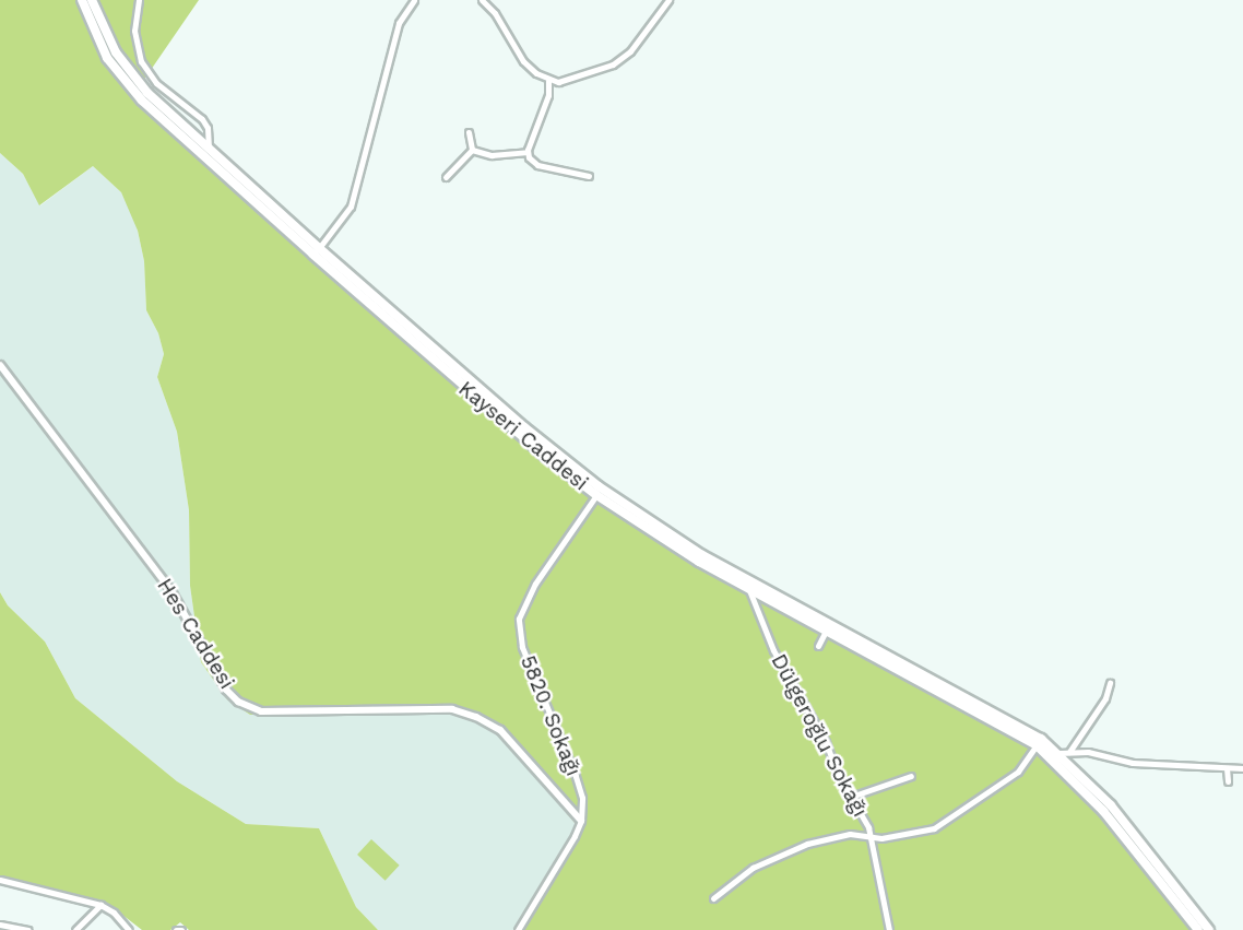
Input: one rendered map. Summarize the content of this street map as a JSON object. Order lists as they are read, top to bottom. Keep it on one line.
{"streets":{"main road":["Kayseri Caddesi"],"street":["Hes Caddesi","5820. Sokağı","Dülgeroğlu Sokağı"]},"crossings":[["Kayseri Caddesi","5820. Sokağı"],["Kayseri Caddesi","Dülgeroğlu Sokağı"],["Hes Caddesi","5820. Sokağı"]]}
